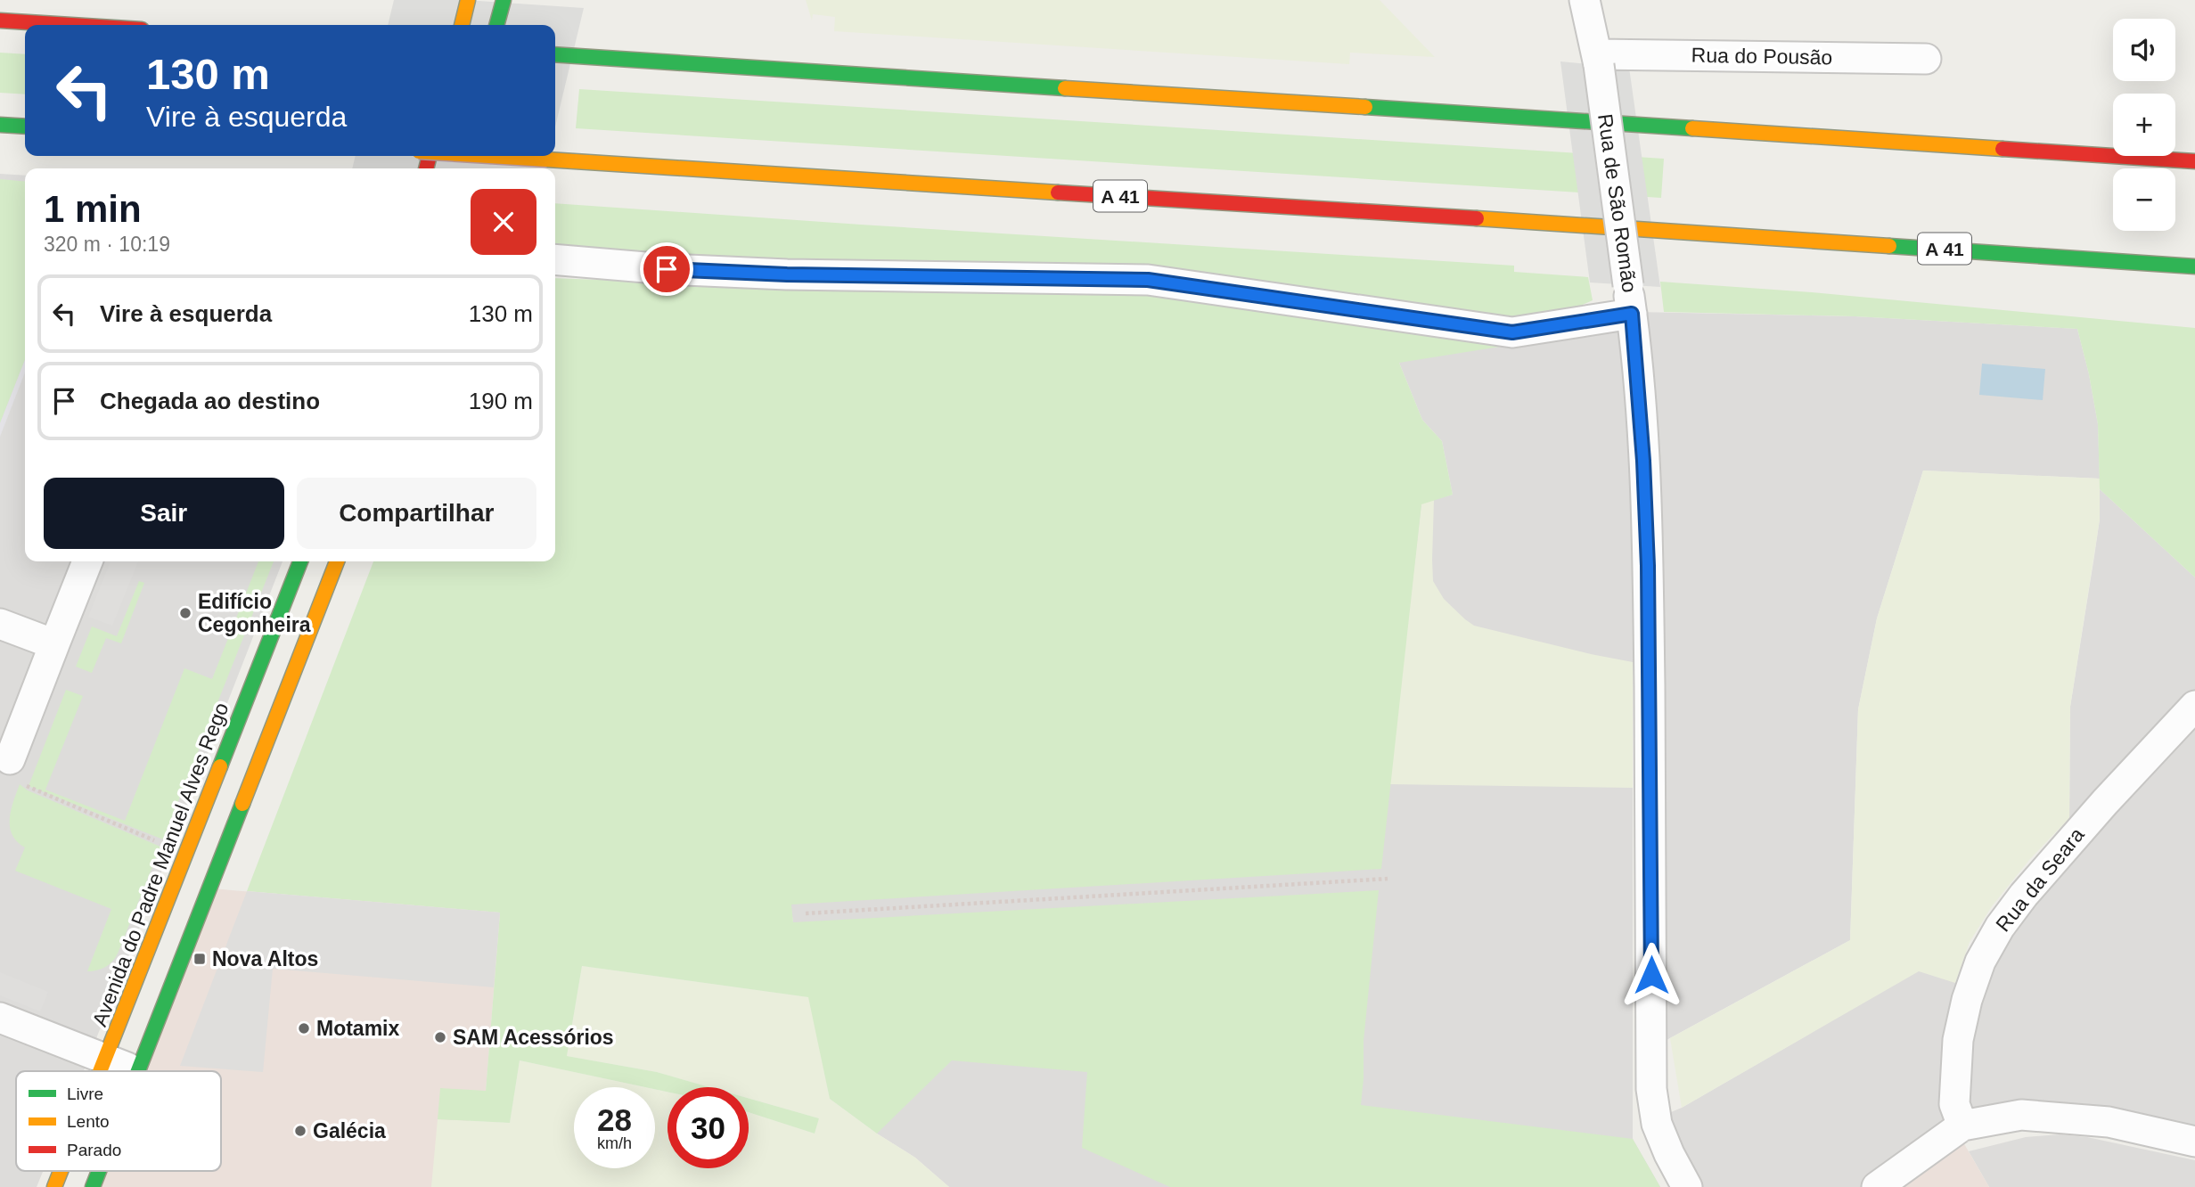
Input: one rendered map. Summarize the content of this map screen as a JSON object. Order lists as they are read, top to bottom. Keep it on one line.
{"streets":{"main road":["A 41","Avenida do Padre Manuel Alves Rego"],"street":["Rua do Pousão","Rua de São Romão","Rua da Seara"]},"crossings":[["Rua do Pousão","Rua de São Romão"]],"places":{"other":["Edifício Cegonheira","Motamix","SAM Acessórios","Galécia"],"transit":["Nova Altos"]},"legend":["Livre","Lento","Parado"],"page":{"map_buttons":["+","−"],"turn":["130 m","Vire à esquerda"],"heading":["1 min","320 m · 10:19"],"list":[{"name":"Vire à esquerda","value":"130 m"},{"name":"Chegada ao destino","value":"190 m"}],"buttons":["Sair","Compartilhar"],"speed":"28 km/h","limit":"30"}}
